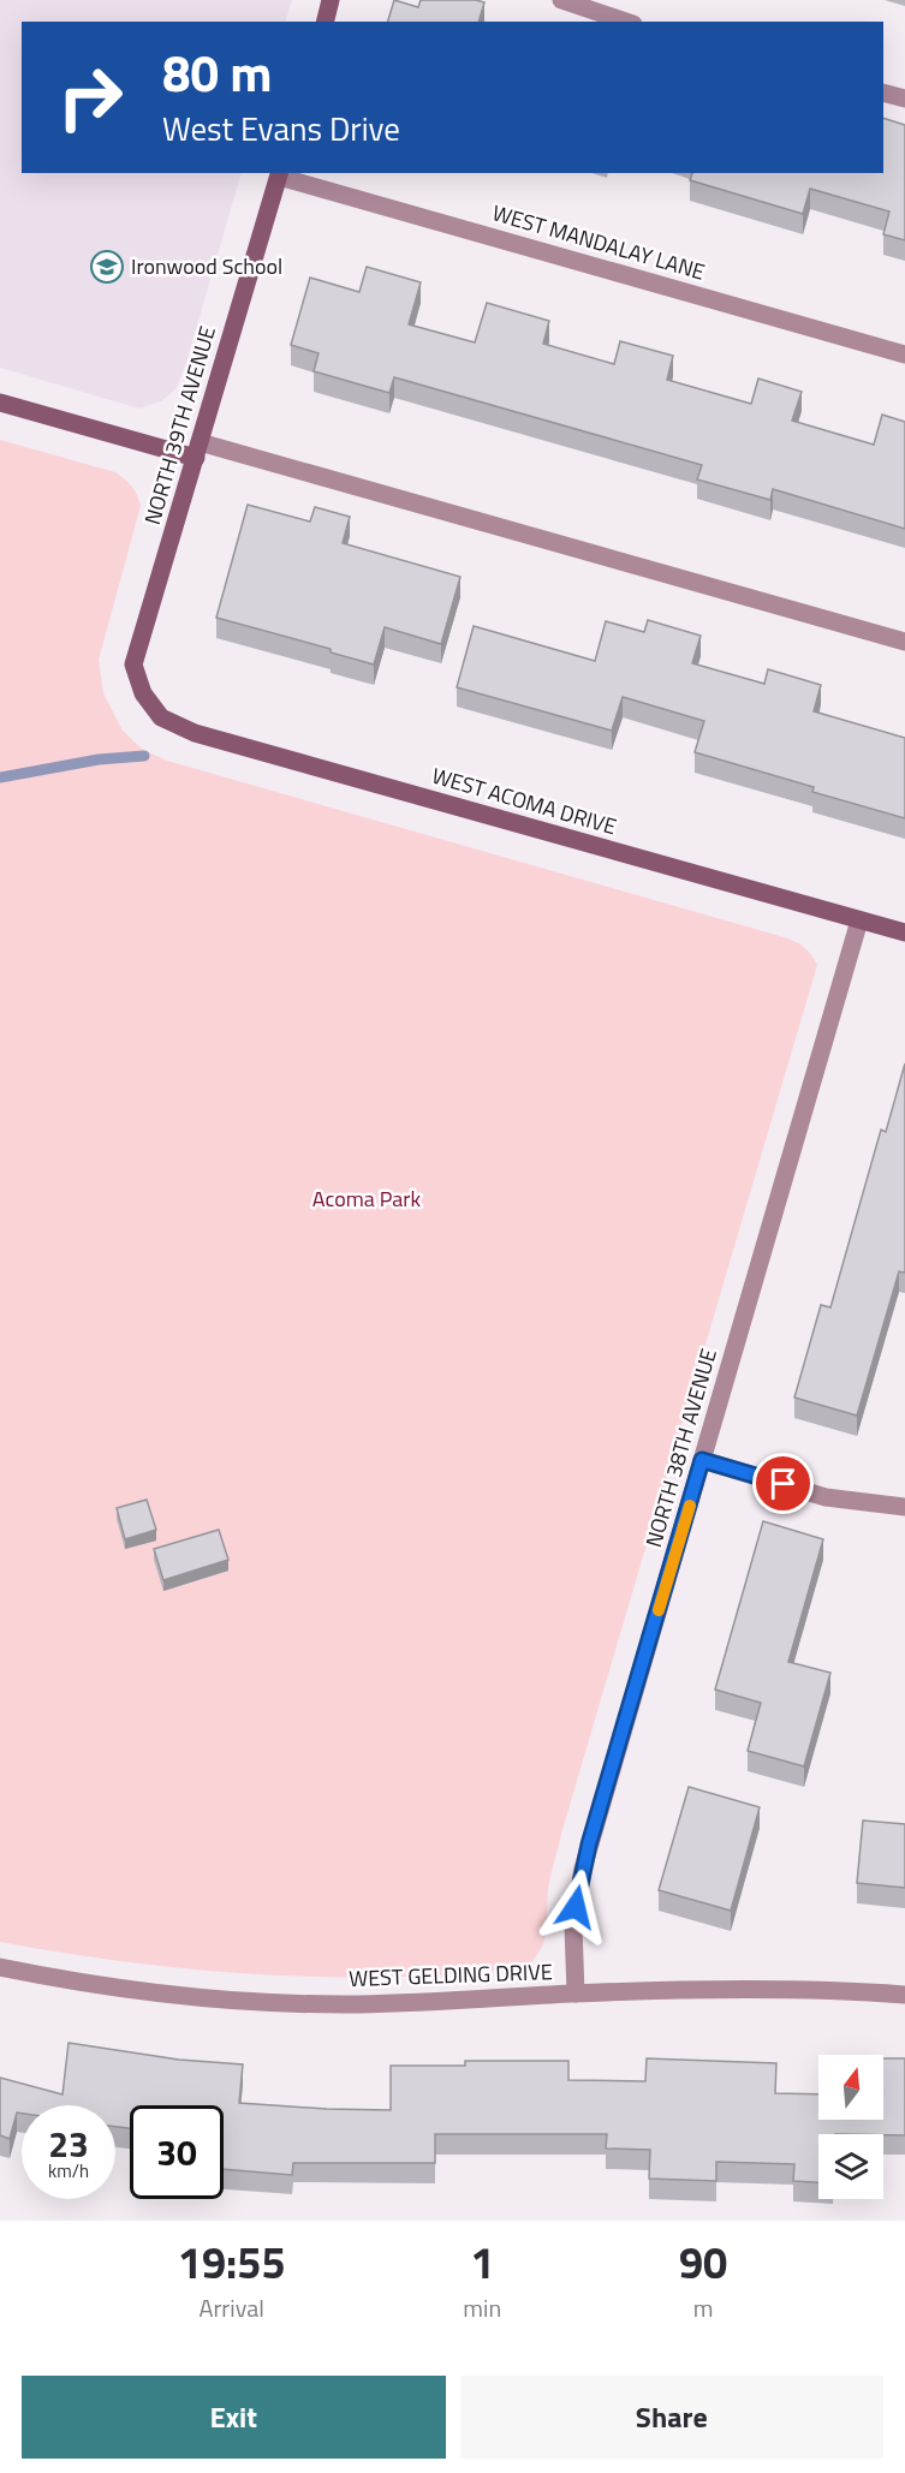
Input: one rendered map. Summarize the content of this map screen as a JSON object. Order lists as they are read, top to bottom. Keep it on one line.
{"streets":{"street":["WEST MANDALAY LANE","NORTH 39TH AVENUE","WEST ACOMA DRIVE","NORTH 38TH AVENUE","WEST GELDING DRIVE"]},"crossings":[["WEST MANDALAY LANE","NORTH 39TH AVENUE"],["NORTH 39TH AVENUE","WEST ACOMA DRIVE"],["WEST ACOMA DRIVE","NORTH 38TH AVENUE"],["NORTH 38TH AVENUE","WEST GELDING DRIVE"]],"parks":["Acoma Park"],"places":{"school or university":["Ironwood School"]},"north":"top","page":{"turn":["80 m","West Evans Drive"],"speed":"23 km/h","limit":"30","eta":["19:55","Arrival","1","min","90","m"],"buttons":["Exit","Share"]}}
